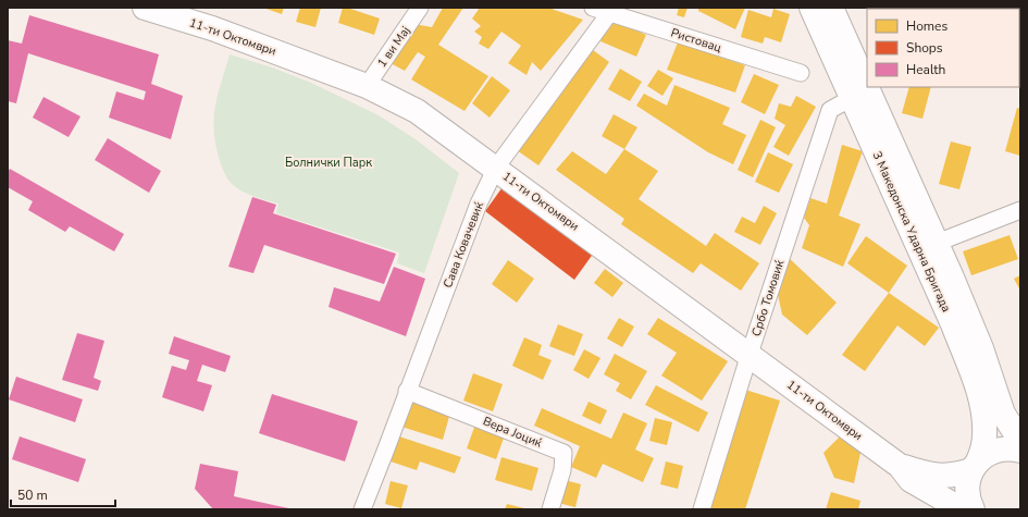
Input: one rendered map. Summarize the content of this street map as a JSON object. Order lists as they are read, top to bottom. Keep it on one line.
{"streets":{"main road":["11-ти Октомври","3 Македонска Ударна Бригада"],"street":["Ристовац","1 ви Мај","Сава Ковачевиќ","Србо Томовиќ","Вера Јоциќ"]},"crossings":[["11-ти Октомври","1 ви Мај"],["11-ти Октомври","Сава Ковачевиќ"],["11-ти Октомври","Србо Томовиќ"],["Ристовац","Сава Ковачевиќ"],["3 Македонска Ударна Бригада","Србо Томовиќ"],["Сава Ковачевиќ","Вера Јоциќ"]],"parks":["Болнички Парк"],"legend":["Homes","Shops","Health"],"scale_bar":"50 m"}
